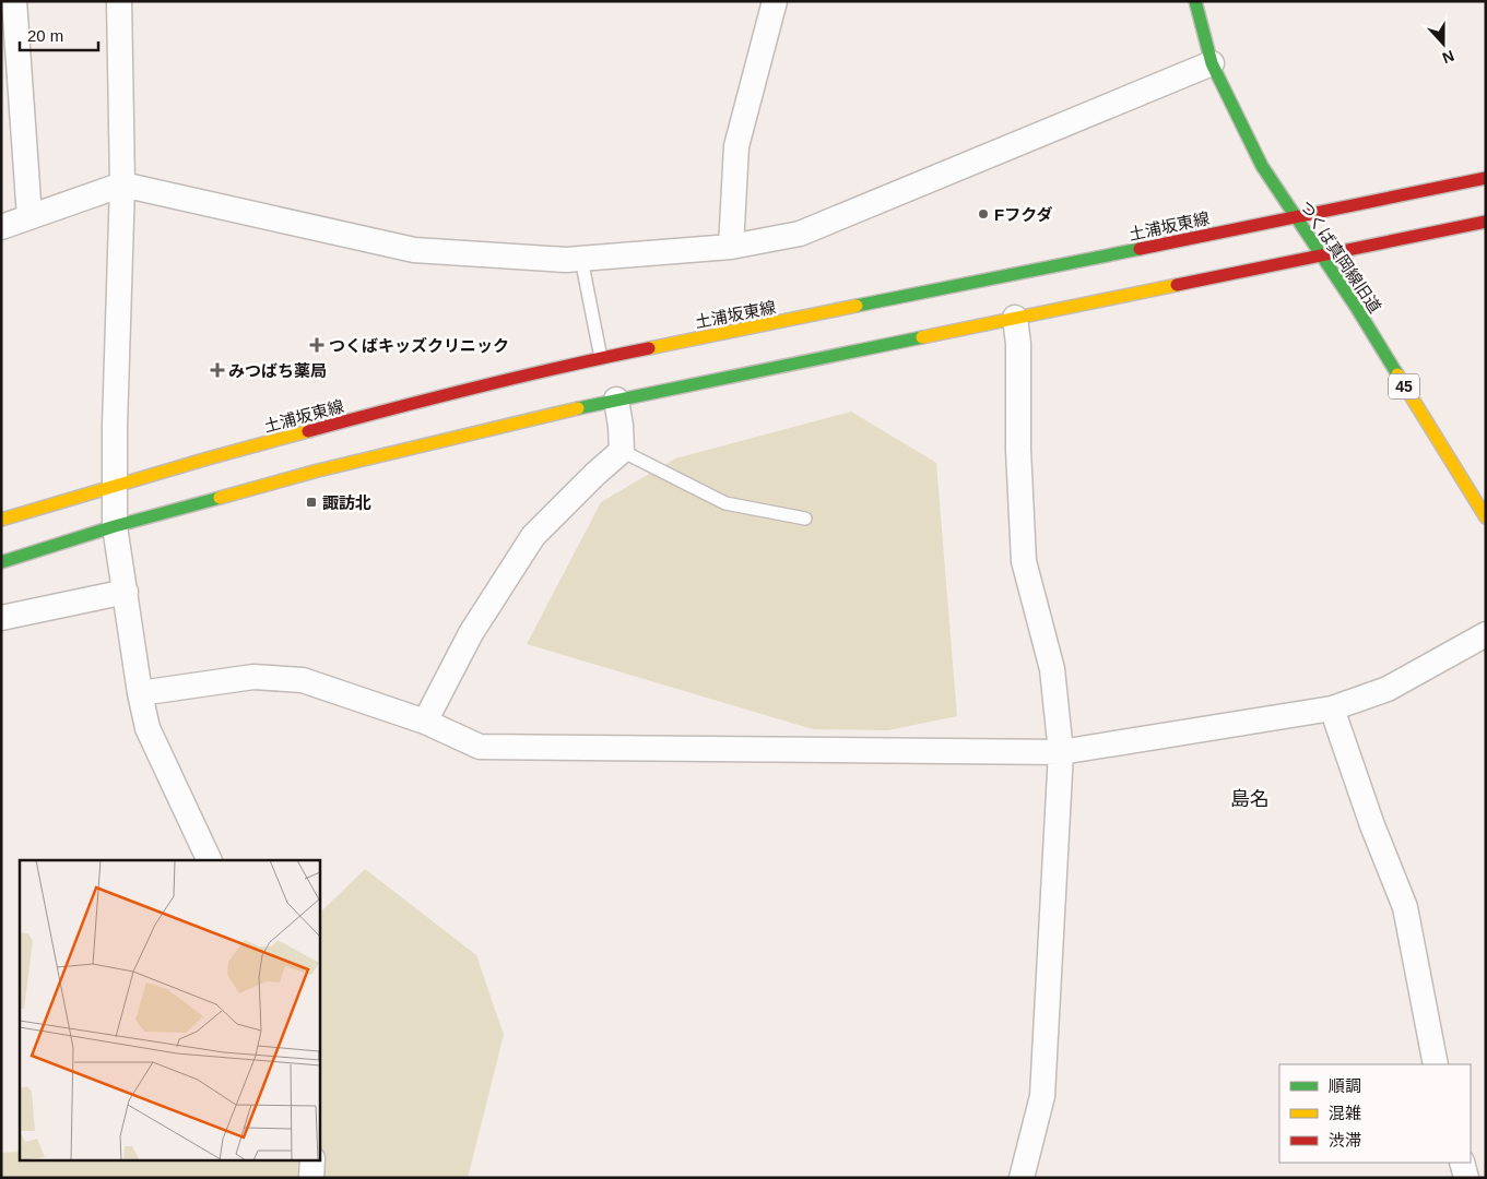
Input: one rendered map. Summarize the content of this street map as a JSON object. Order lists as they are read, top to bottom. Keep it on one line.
{"streets":{"main road":["土浦坂東線","つくば真岡線旧道","45"]},"crossings":[["土浦坂東線","つくば真岡線旧道"]],"districts":["島名"],"places":{"other":["Fフクダ"],"health":["つくばキッズクリニック","みつばち薬局"],"transit":["諏訪北"]},"legend":["順調","混雑","渋滞"],"scale_bar":"20 m","north":"bottom"}
